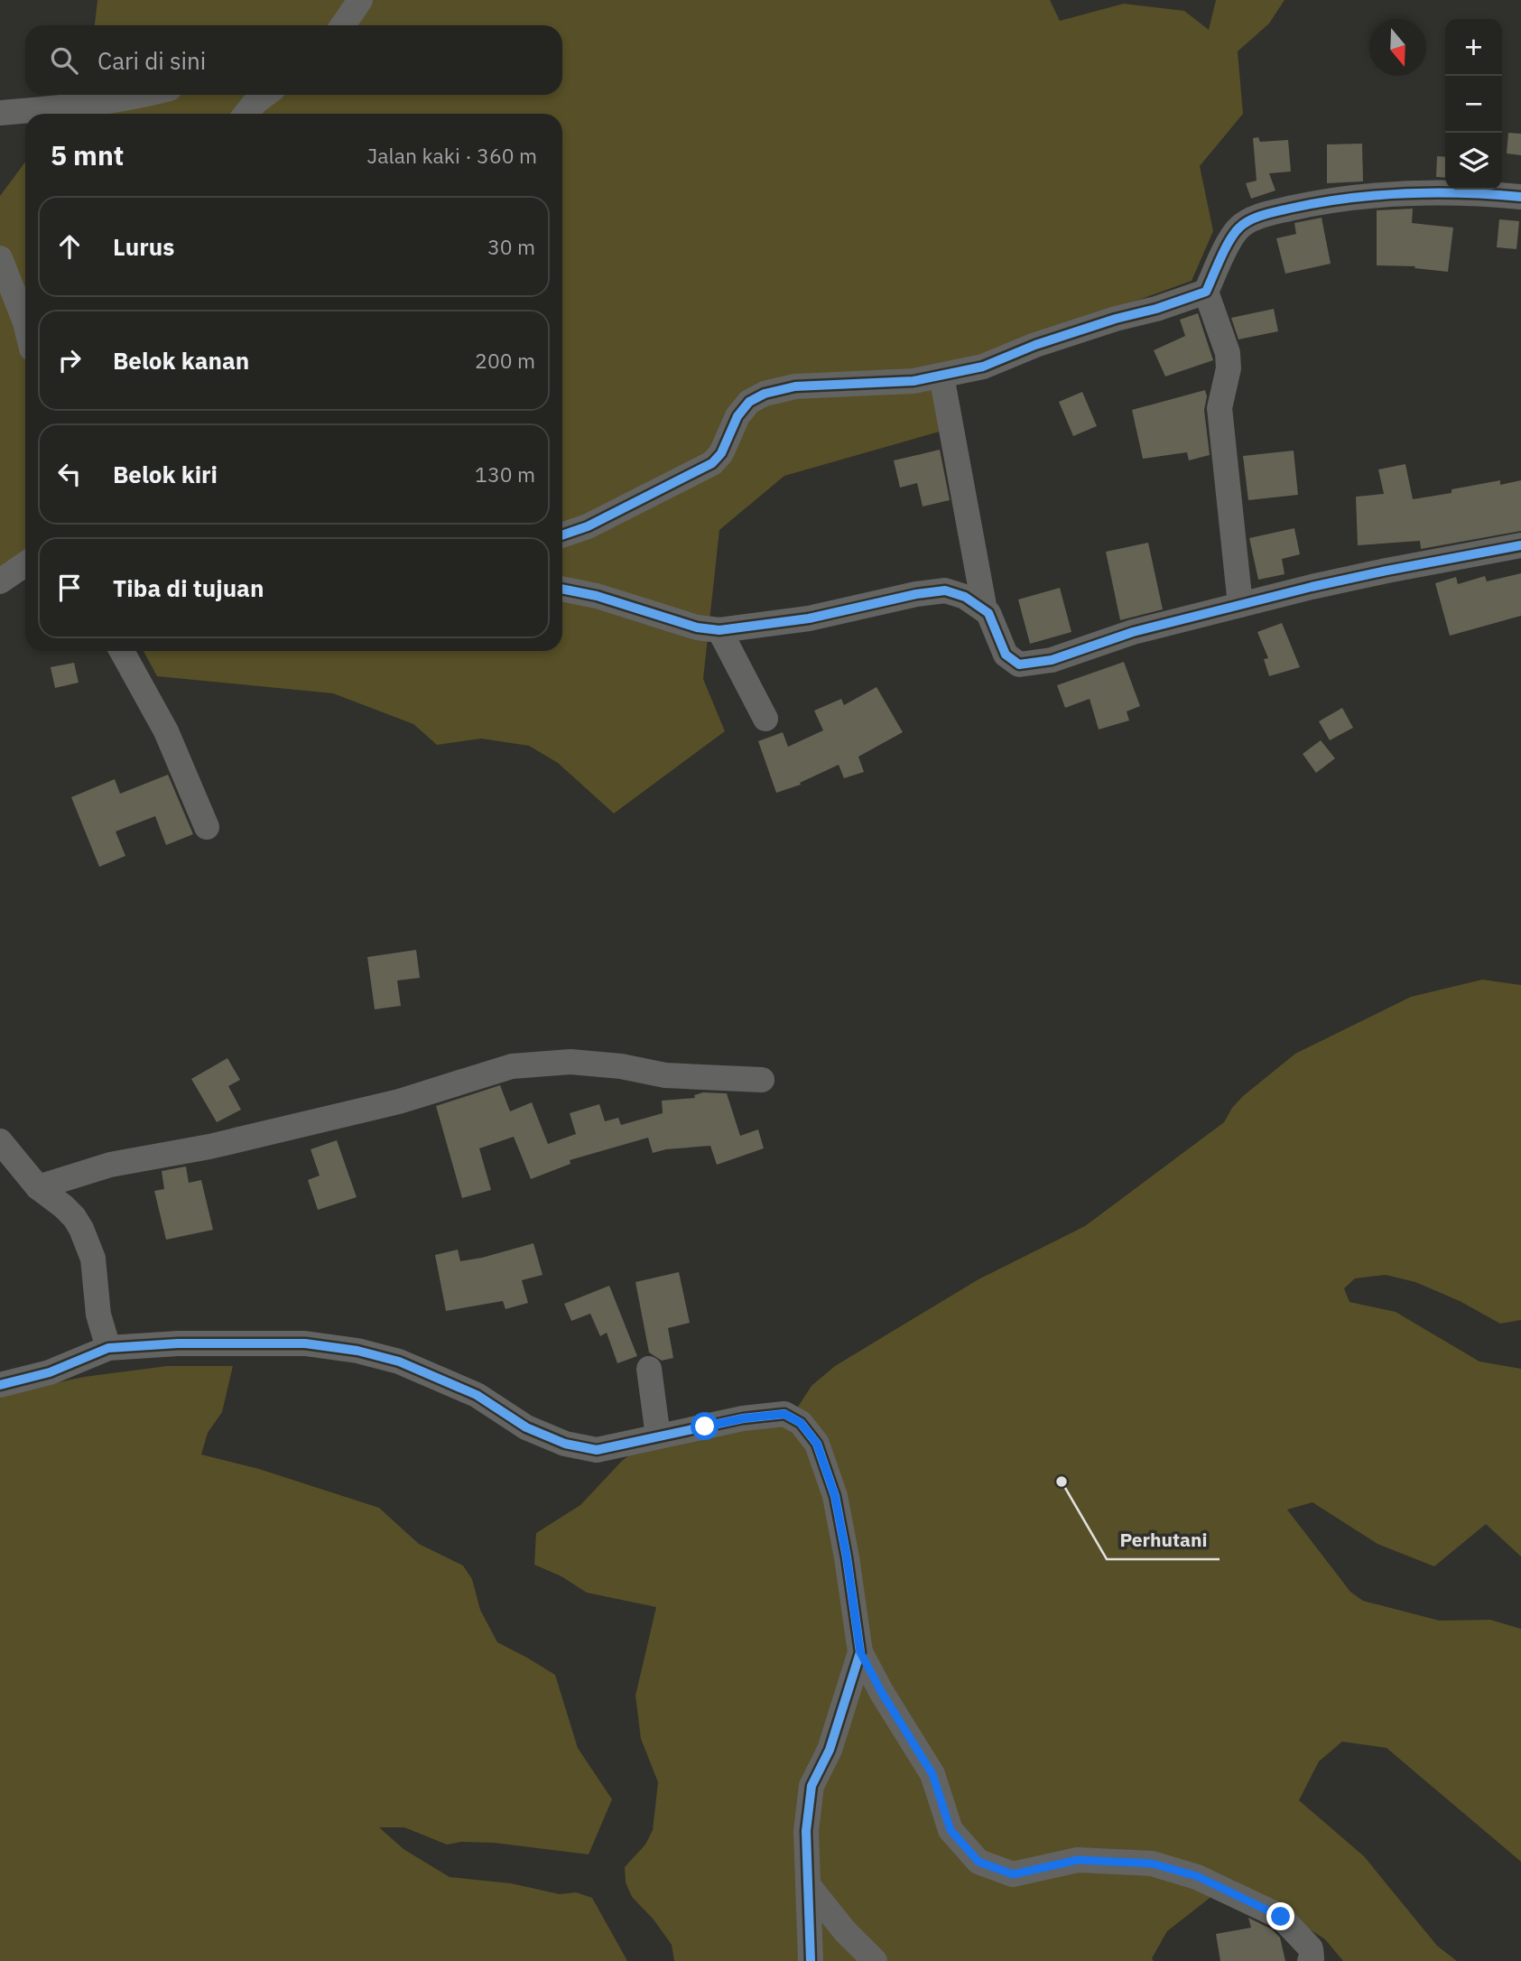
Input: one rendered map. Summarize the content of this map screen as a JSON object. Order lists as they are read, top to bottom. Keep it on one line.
{"places":["Perhutani"],"north":"bottom","page":{"map_buttons":["+","−"],"search":"Cari di sini","heading":["5 mnt","Jalan kaki · 360 m"],"list":[["Lurus","30 m"],["Belok kanan","200 m"],["Belok kiri","130 m"],"Tiba di tujuan"]}}
